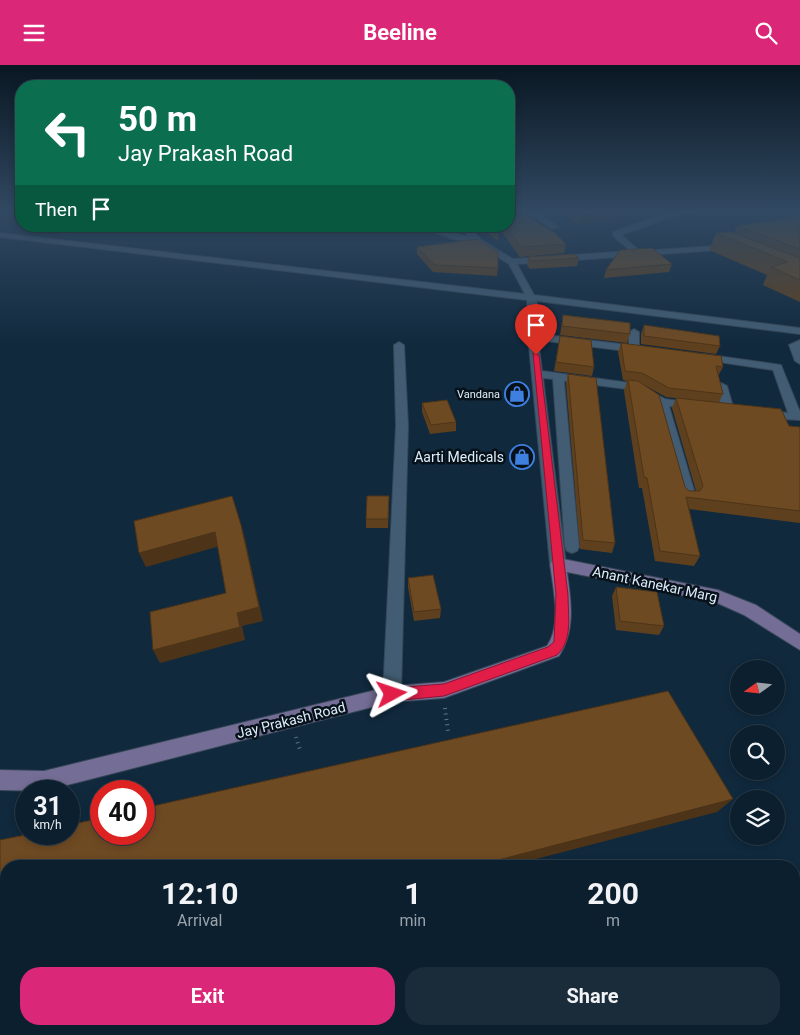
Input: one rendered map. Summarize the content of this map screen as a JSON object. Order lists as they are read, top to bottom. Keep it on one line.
{"streets":{"street":["Anant Kanekar Marg","Jay Prakash Road"]},"crossings":[["Anant Kanekar Marg","Jay Prakash Road"]],"places":{"shop":["Vandana","Aarti Medicals"]},"north":"left","page":{"header":"Beeline","turn":["50 m","Jay Prakash Road"],"then":"Then","speed":"31 km/h","limit":"40","eta":["12:10","Arrival","1","min","200","m"],"buttons":["Exit","Share"]}}
